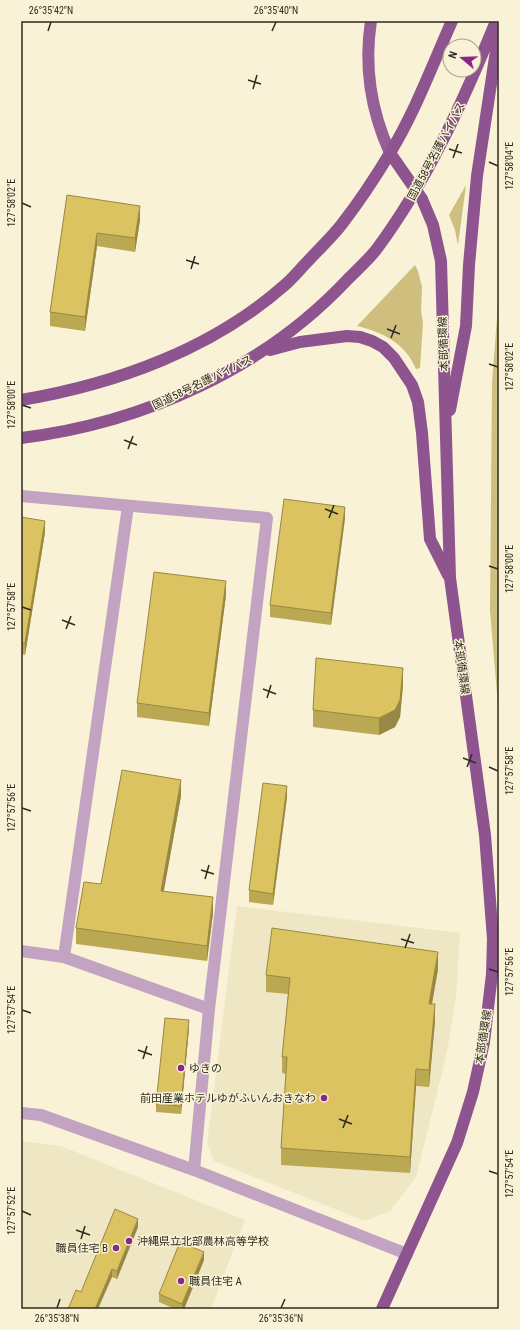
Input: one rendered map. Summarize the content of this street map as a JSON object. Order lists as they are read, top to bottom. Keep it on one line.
{"streets":{"highway":["国道58号名護バイパス","本部循環線"]},"crossings":[["国道58号名護バイパス","本部循環線"]],"places":["ゆきの","前田産業ホテルゆがふいんおきなわ","沖縄県立北部農林高等学校","職員住宅 B","職員住宅 A"],"north":"left","coordinates":["26°35'42\"N","26°35'40\"N","127°58'04\"E","127°58'02\"E","127°58'00\"E","127°57'58\"E","127°57'56\"E","127°57'54\"E","127°57'52\"E","26°35'38\"N","26°35'36\"N"]}
